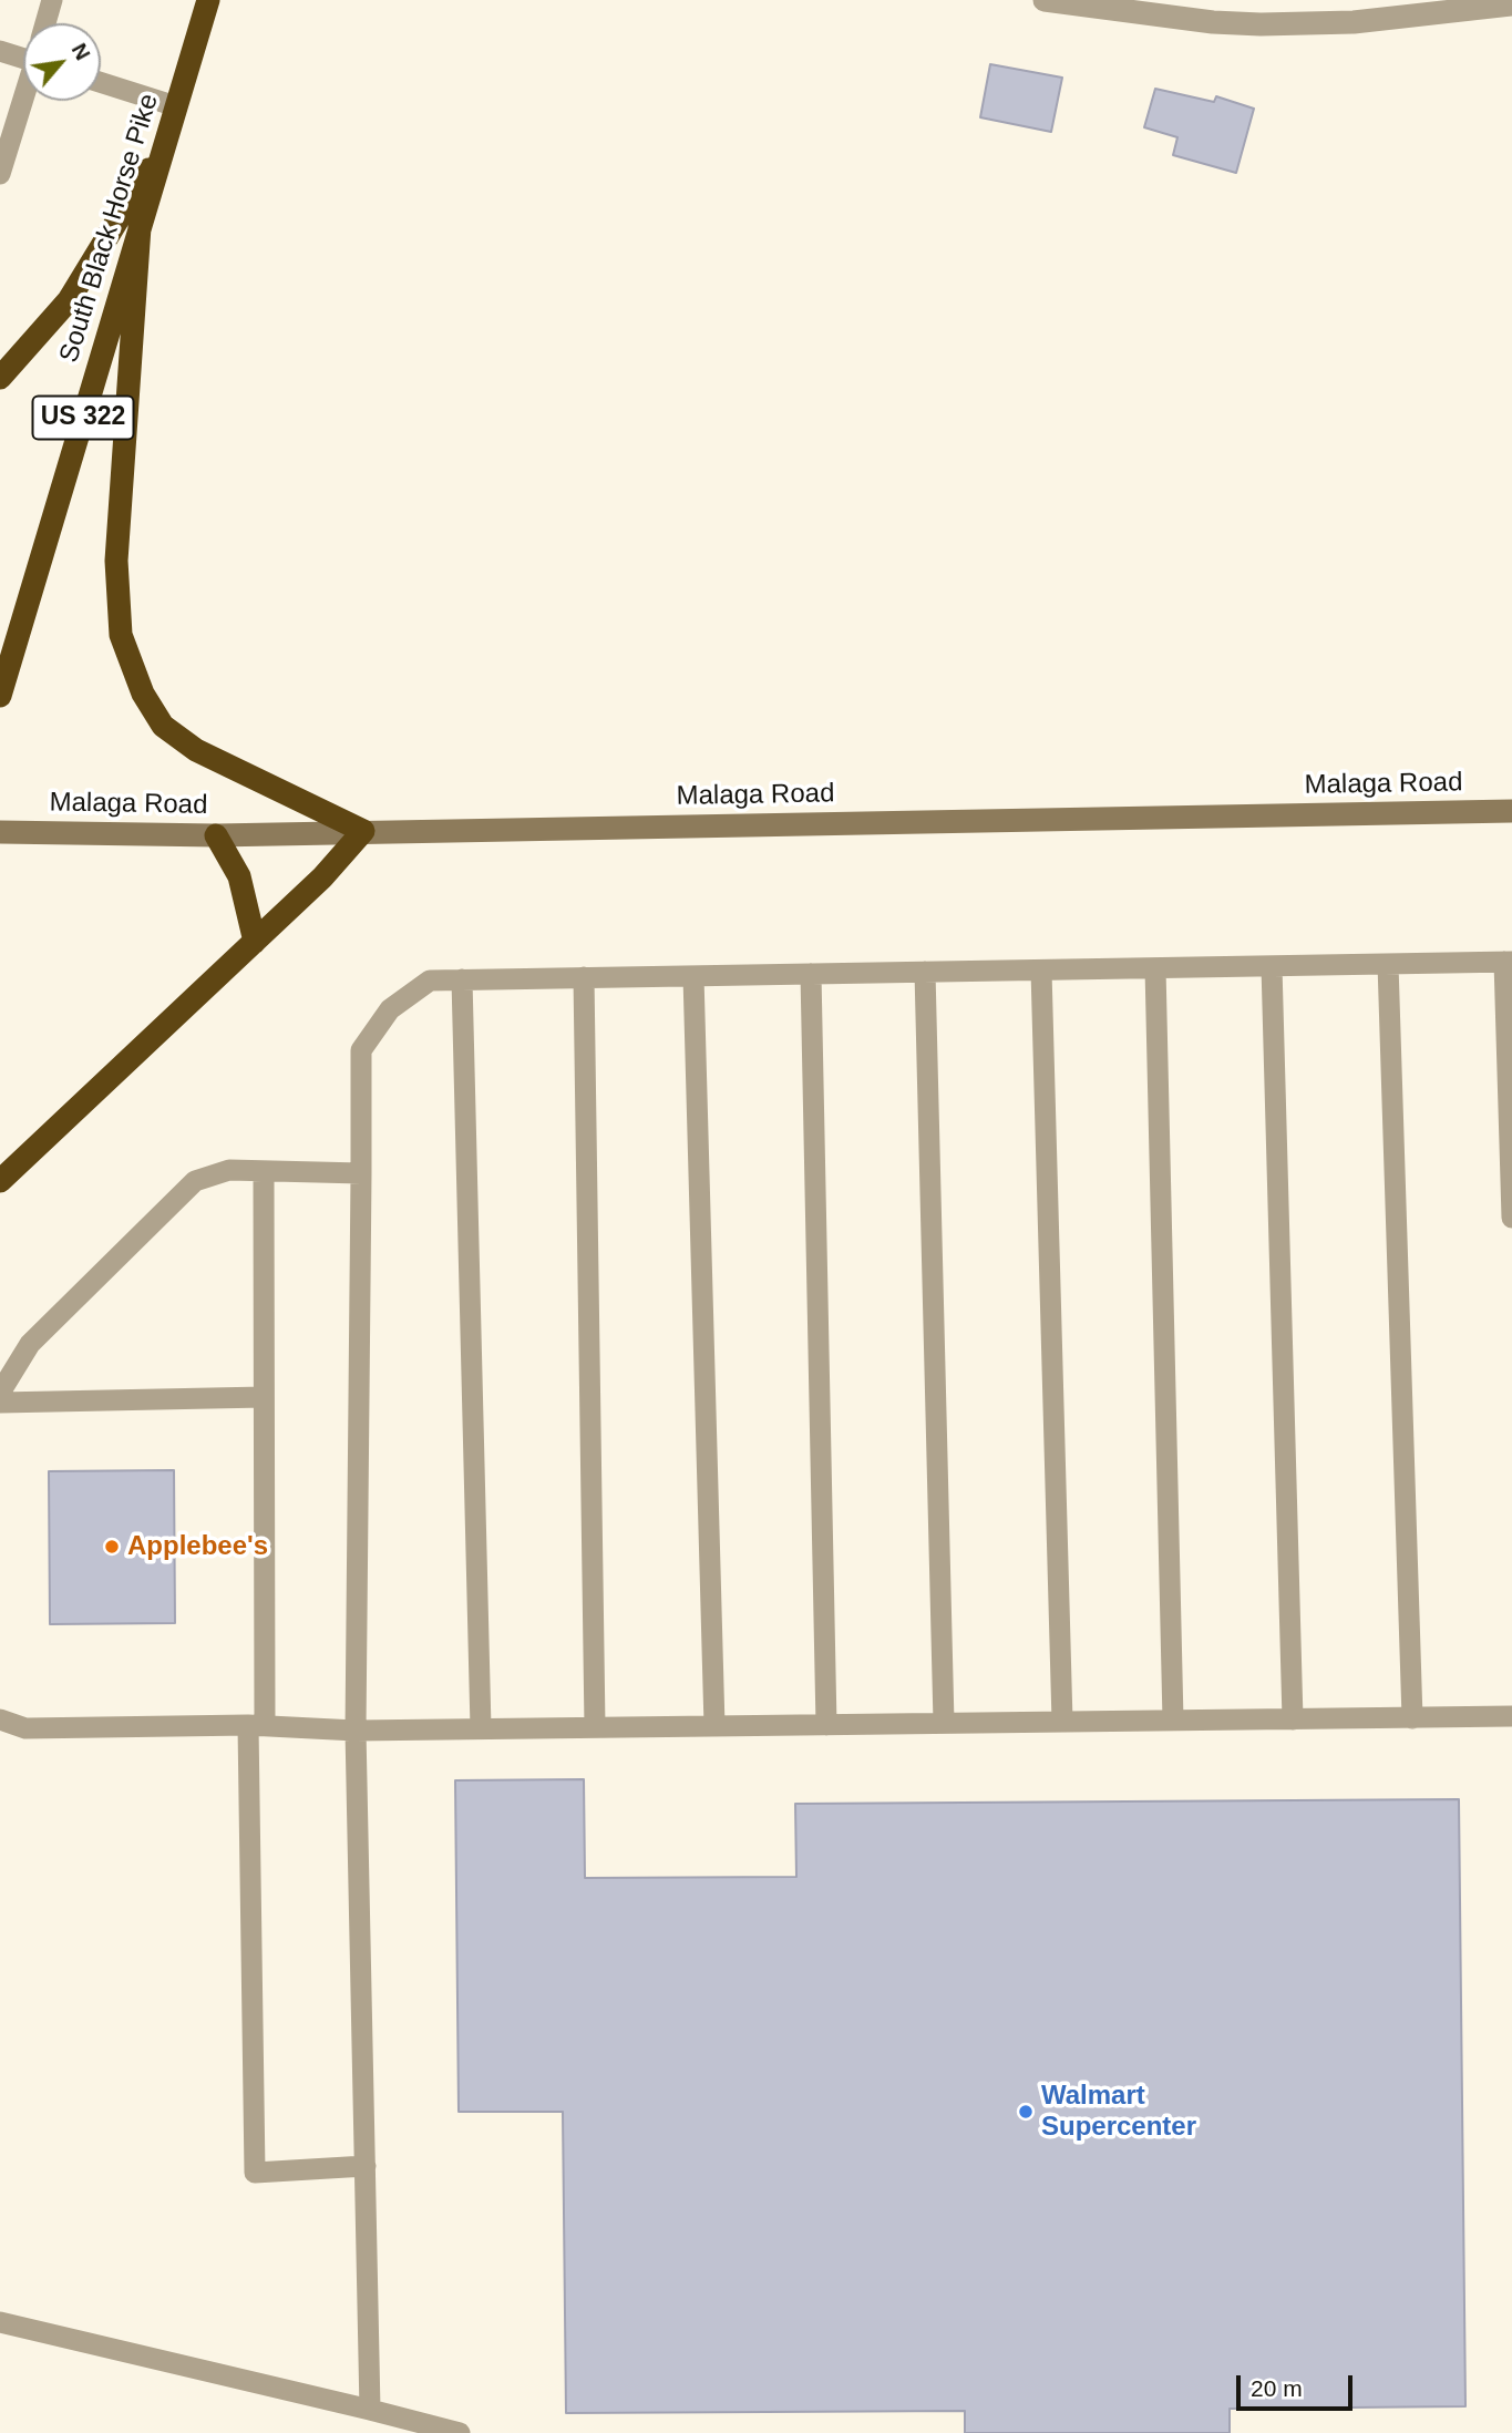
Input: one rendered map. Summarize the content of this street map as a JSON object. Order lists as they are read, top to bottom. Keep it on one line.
{"streets":{"highway":["South Black Horse Pike","US 322"],"main road":["Malaga Road"]},"places":["Applebee's","Walmart Supercenter"],"scale_bar":"20 m","north":"top right"}
